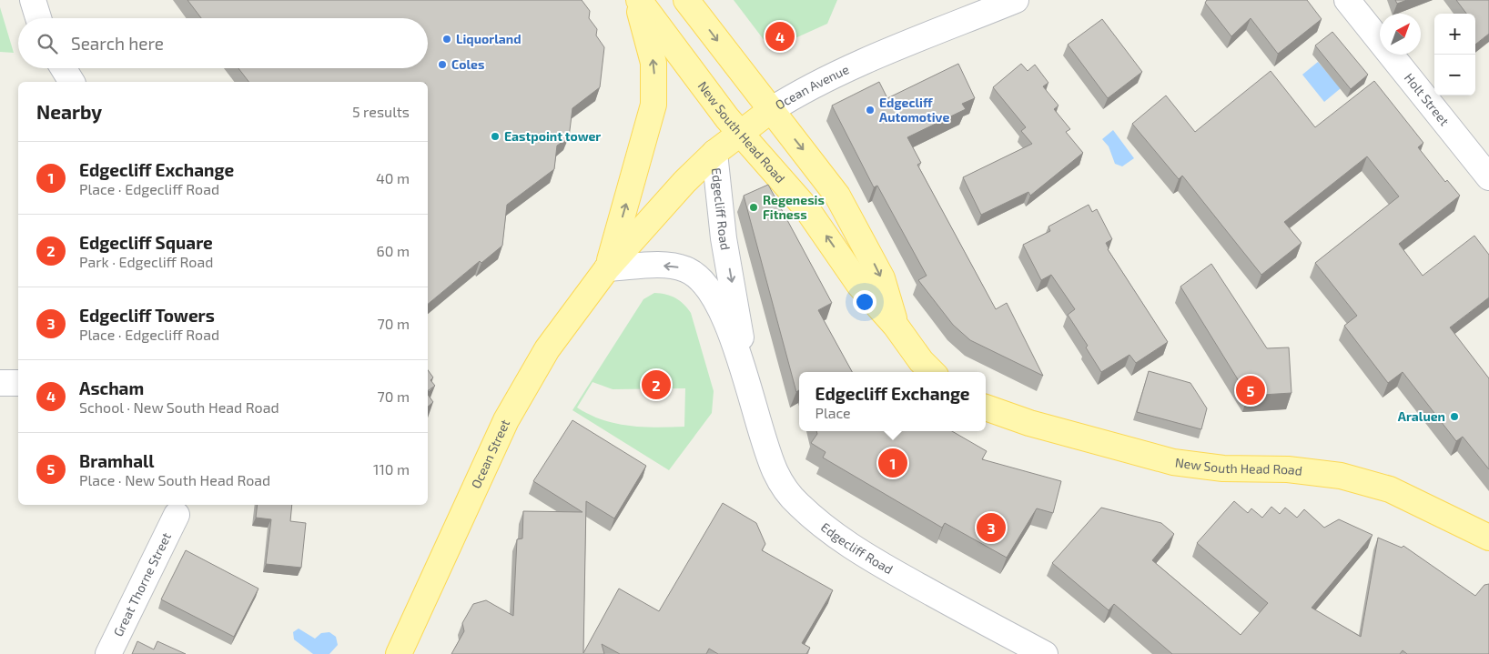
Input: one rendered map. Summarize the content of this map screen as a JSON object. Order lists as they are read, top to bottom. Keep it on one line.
{"streets":{"main road":["Ocean Avenue","New South Head Road","Ocean Street"],"street":["Holt Street","Edgecliff Road","Great Thorne Street"]},"crossings":[["Ocean Avenue","New South Head Road"],["Ocean Avenue","Edgecliff Road"],["Ocean Avenue","Ocean Street"],["Edgecliff Road","Ocean Street"]],"places":["Liquorland","Coles","Edgecliff Automotive","Eastpoint tower","Regenesis Fitness","Araluen"],"north":"top right","page":{"map_buttons":["+","−"],"search":"Search here","pins":["4","2","5","1","3"],"heading":["Nearby","5 results"],"list":[{"mark":"1","name":"Edgecliff Exchange","note":"Place · Edgecliff Road","value":"40 m"},{"mark":"2","name":"Edgecliff Square","note":"Park · Edgecliff Road","value":"60 m"},{"mark":"3","name":"Edgecliff Towers","note":"Place · Edgecliff Road","value":"70 m"},{"mark":"4","name":"Ascham","note":"School · New South Head Road","value":"70 m"},{"mark":"5","name":"Bramhall","note":"Place · New South Head Road","value":"110 m"}],"popup":["Edgecliff Exchange","Place"]}}
